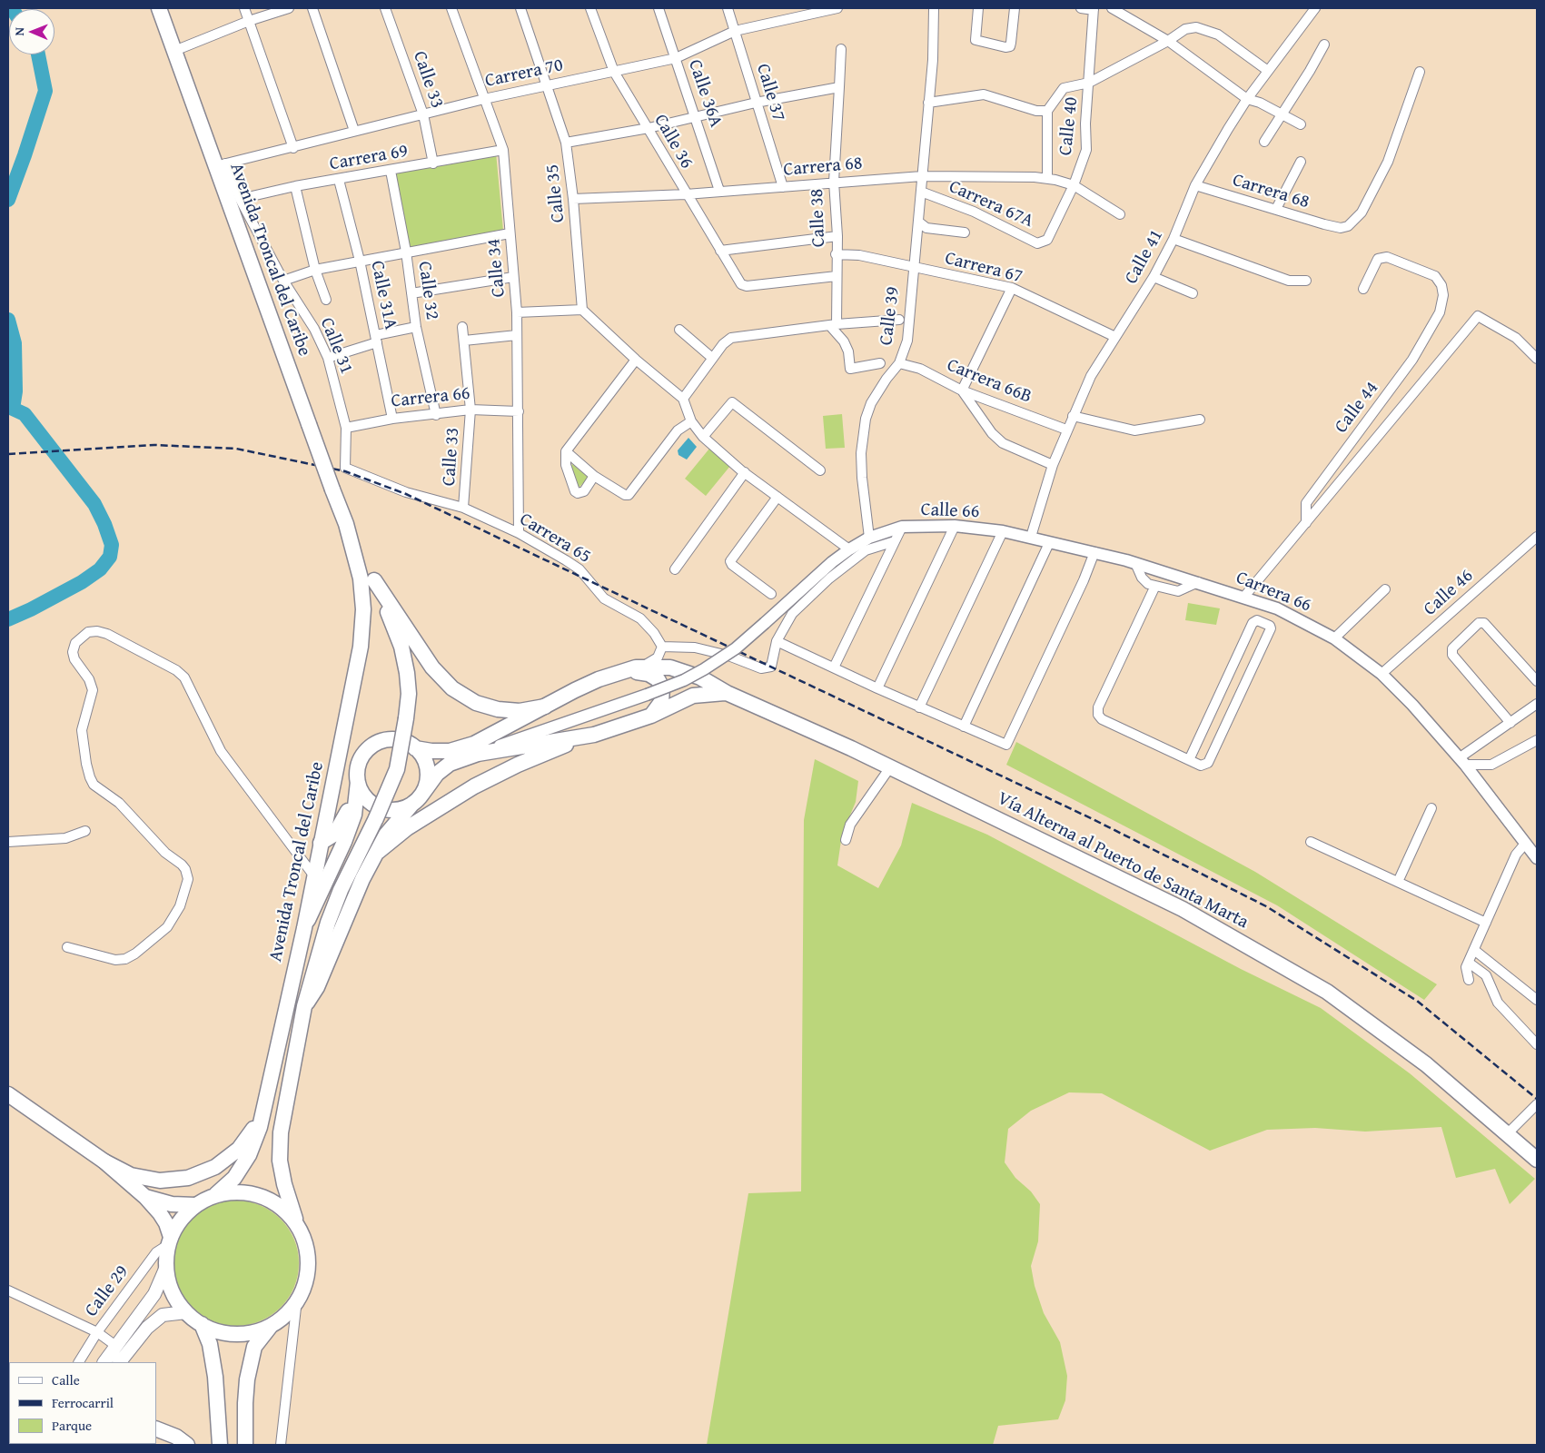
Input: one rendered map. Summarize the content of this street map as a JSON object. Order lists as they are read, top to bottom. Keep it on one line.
{"streets":{"main road":["Avenida Troncal del Caribe","Vía Alterna al Puerto de Santa Marta"],"street":["Carrera 70","Calle 33","Calle 37","Calle 36A","Calle 40","Calle 36","Carrera 69","Carrera 68","Calle 35","Carrera 67A","Calle 38","Calle 41","Calle 34","Carrera 67","Calle 32","Calle 31A","Calle 39","Calle 31","Carrera 66B","Carrera 66","Calle 44","Calle 66","Carrera 65","Calle 46","Calle 29"]},"crossings":[["Carrera 70","Calle 33"],["Carrera 70","Calle 37"],["Carrera 70","Calle 36A"],["Carrera 70","Calle 36"],["Carrera 70","Calle 35"],["Carrera 70","Avenida Troncal del Caribe"],["Carrera 70","Calle 34"],["Carrera 70","Calle 31"],["Calle 33","Carrera 69"],["Calle 33","Carrera 66"],["Calle 33","Carrera 65"],["Calle 37","Carrera 68"],["Calle 36A","Carrera 68"],["Calle 40","Carrera 68"],["Calle 40","Carrera 67A"],["Calle 36","Carrera 68"],["Calle 36","Calle 38"],["Carrera 69","Calle 34"],["Carrera 69","Calle 32"],["Carrera 69","Calle 31A"],["Carrera 69","Calle 31"],["Carrera 68","Calle 35"],["Carrera 68","Calle 38"],["Carrera 68","Calle 41"],["Carrera 68","Calle 39"],["Carrera 67A","Calle 39"],["Calle 38","Carrera 67"],["Calle 41","Carrera 67"],["Calle 41","Carrera 66B"],["Calle 41","Carrera 66"],["Calle 41","Calle 66"],["Avenida Troncal del Caribe","Calle 31"],["Avenida Troncal del Caribe","Vía Alterna al Puerto de Santa Marta"],["Avenida Troncal del Caribe","Calle 29"],["Calle 34","Carrera 66"],["Calle 34","Carrera 65"],["Carrera 67","Calle 39"],["Calle 32","Carrera 66"],["Calle 31A","Carrera 66"],["Calle 39","Carrera 66B"],["Calle 39","Calle 66"],["Calle 31","Carrera 66"],["Calle 31","Carrera 65"],["Carrera 66","Calle 66"],["Carrera 66","Calle 46"]],"legend":["Calle","Ferrocarril","Parque"],"north":"left"}
